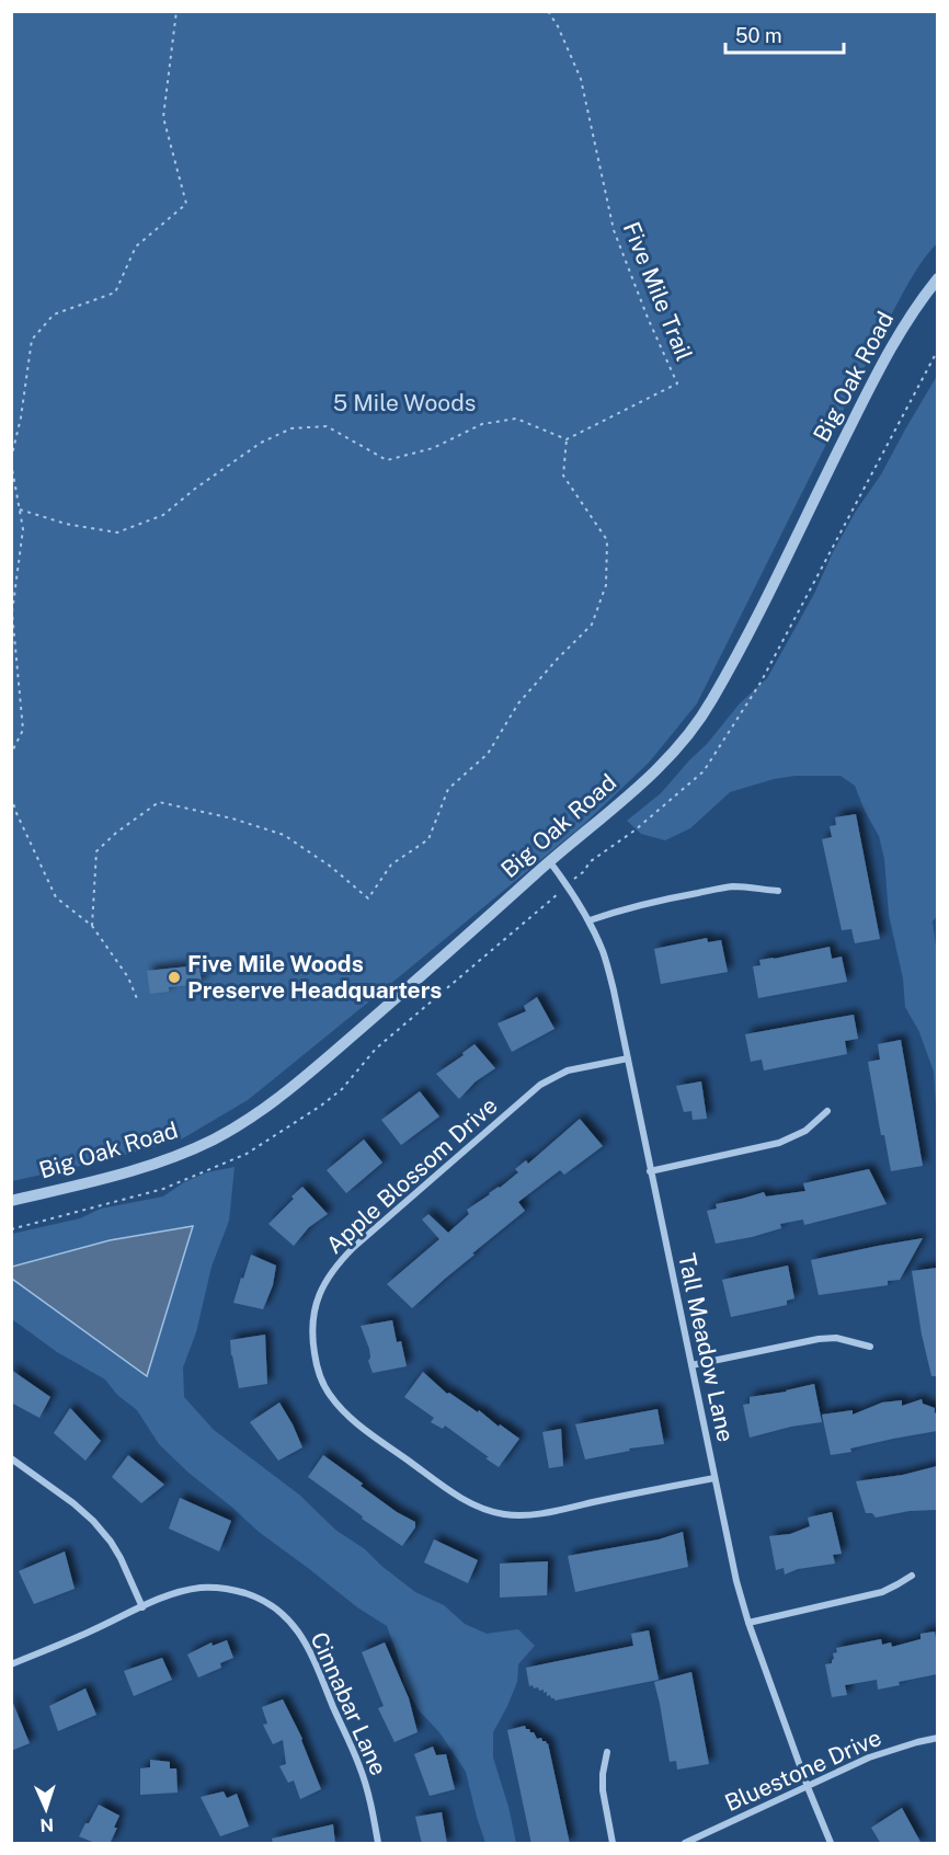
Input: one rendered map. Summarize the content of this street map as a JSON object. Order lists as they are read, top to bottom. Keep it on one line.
{"streets":{"street":["Big Oak Road","Apple Blossom Drive","Tall Meadow Lane","Cinnabar Lane","Bluestone Drive"],"path":["Five Mile Trail"]},"crossings":[["Big Oak Road","Tall Meadow Lane"],["Apple Blossom Drive","Tall Meadow Lane"],["Tall Meadow Lane","Bluestone Drive"]],"parks":["5 Mile Woods"],"places":["Five Mile Woods Preserve Headquarters"],"scale_bar":"50 m","north":"bottom"}
